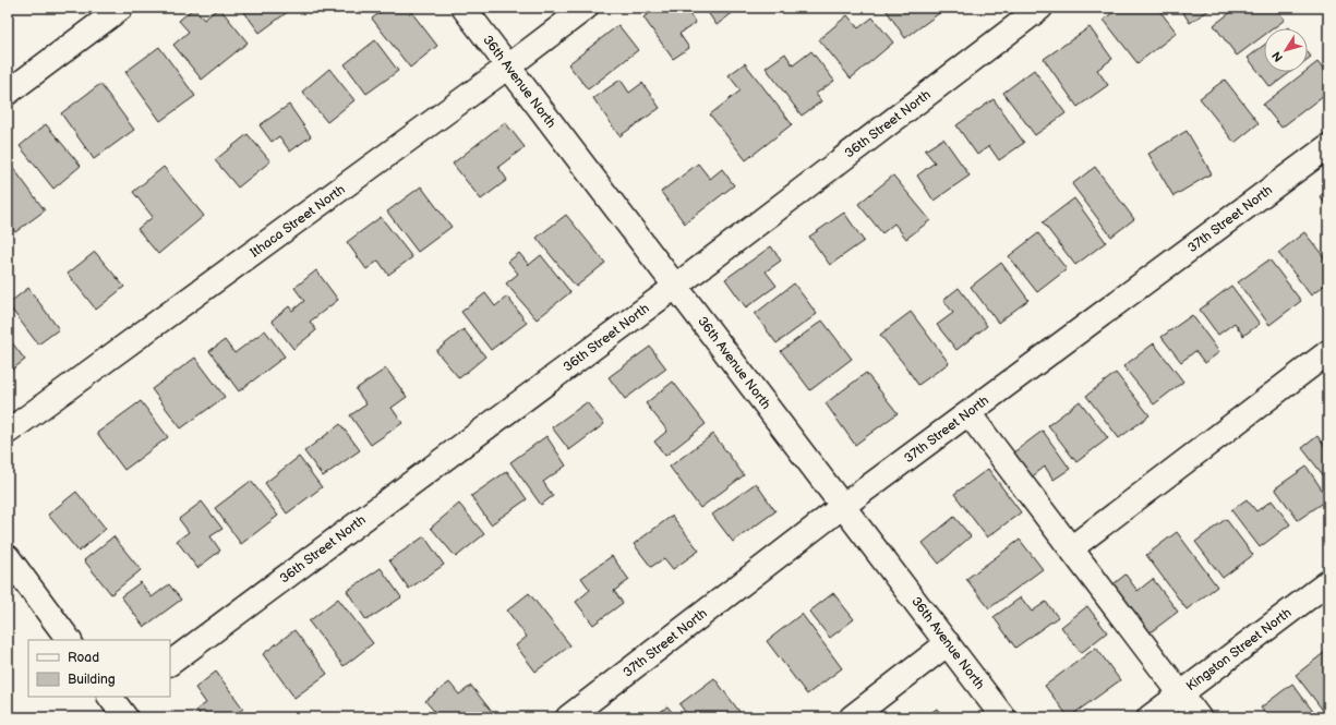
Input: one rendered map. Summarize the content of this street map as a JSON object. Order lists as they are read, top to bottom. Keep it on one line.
{"streets":{"street":["36th Avenue North","36th Street North","37th Street North","Ithaca Street North","Kingston Street North"]},"crossings":[["36th Avenue North","36th Street North"],["36th Avenue North","37th Street North"],["36th Avenue North","Ithaca Street North"]],"legend":["Road","Building"],"north":"bottom left"}
